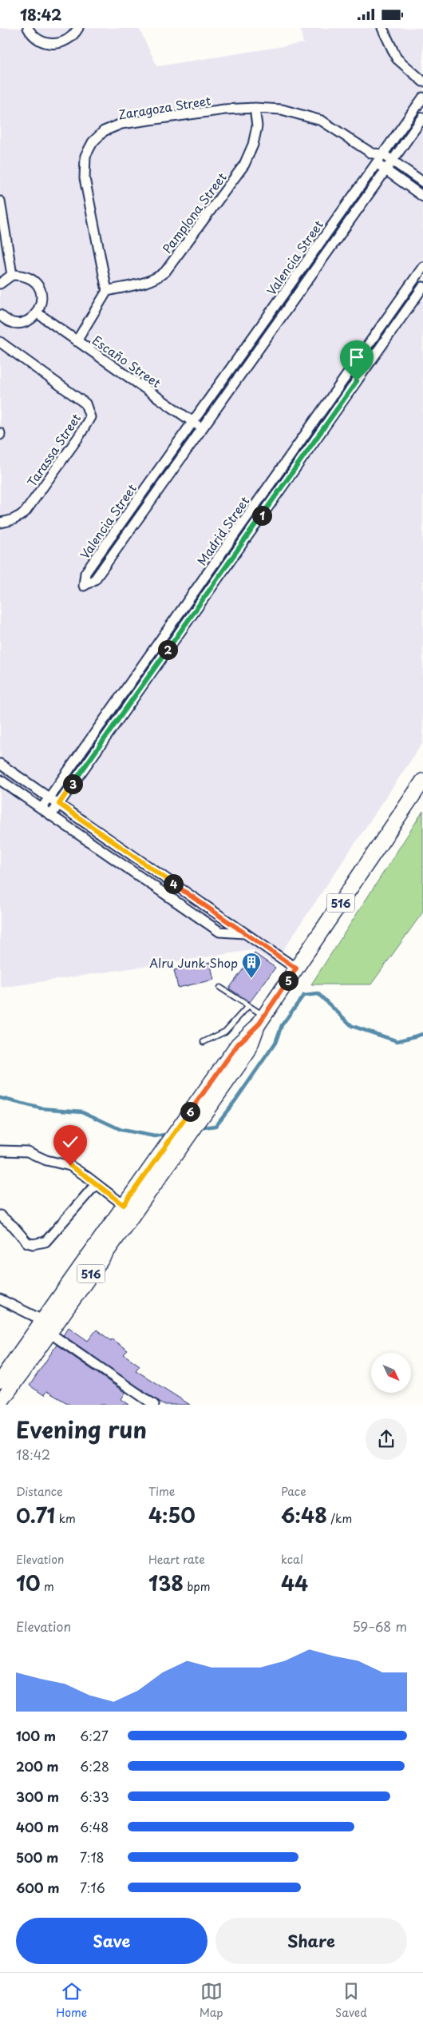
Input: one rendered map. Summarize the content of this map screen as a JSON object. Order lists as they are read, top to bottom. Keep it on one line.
{"streets":{"main road":["516"],"street":["Zaragoza Street","Pamplona Street","Valencia Street","Escaño Street","Tarassa Street","Madrid Street"]},"crossings":[["Zaragoza Street","Pamplona Street"],["Zaragoza Street","Valencia Street"],["Valencia Street","Escaño Street"]],"places":{"building":["Alru Junk Shop"]},"north":"bottom right","page":{"status":"18:42","pins":["1","2","3","4","5","6"],"heading":["Evening run","18:42"],"stats":[["Distance","0.71 km"],["Time","4:50"],["Pace","6:48 /km"],["Elevation","10 m"],["Heart rate","138 bpm"],["kcal","44"]],"chart":["Elevation","59–68 m"],"list":[{"name":"100 m","note":"6:27"},{"name":"200 m","note":"6:28"},{"name":"300 m","note":"6:33"},{"name":"400 m","note":"6:48"},{"name":"500 m","note":"7:18"},{"name":"600 m","note":"7:16"}],"buttons":["Save","Share"],"tabs":["Home","Map","Saved"]}}
